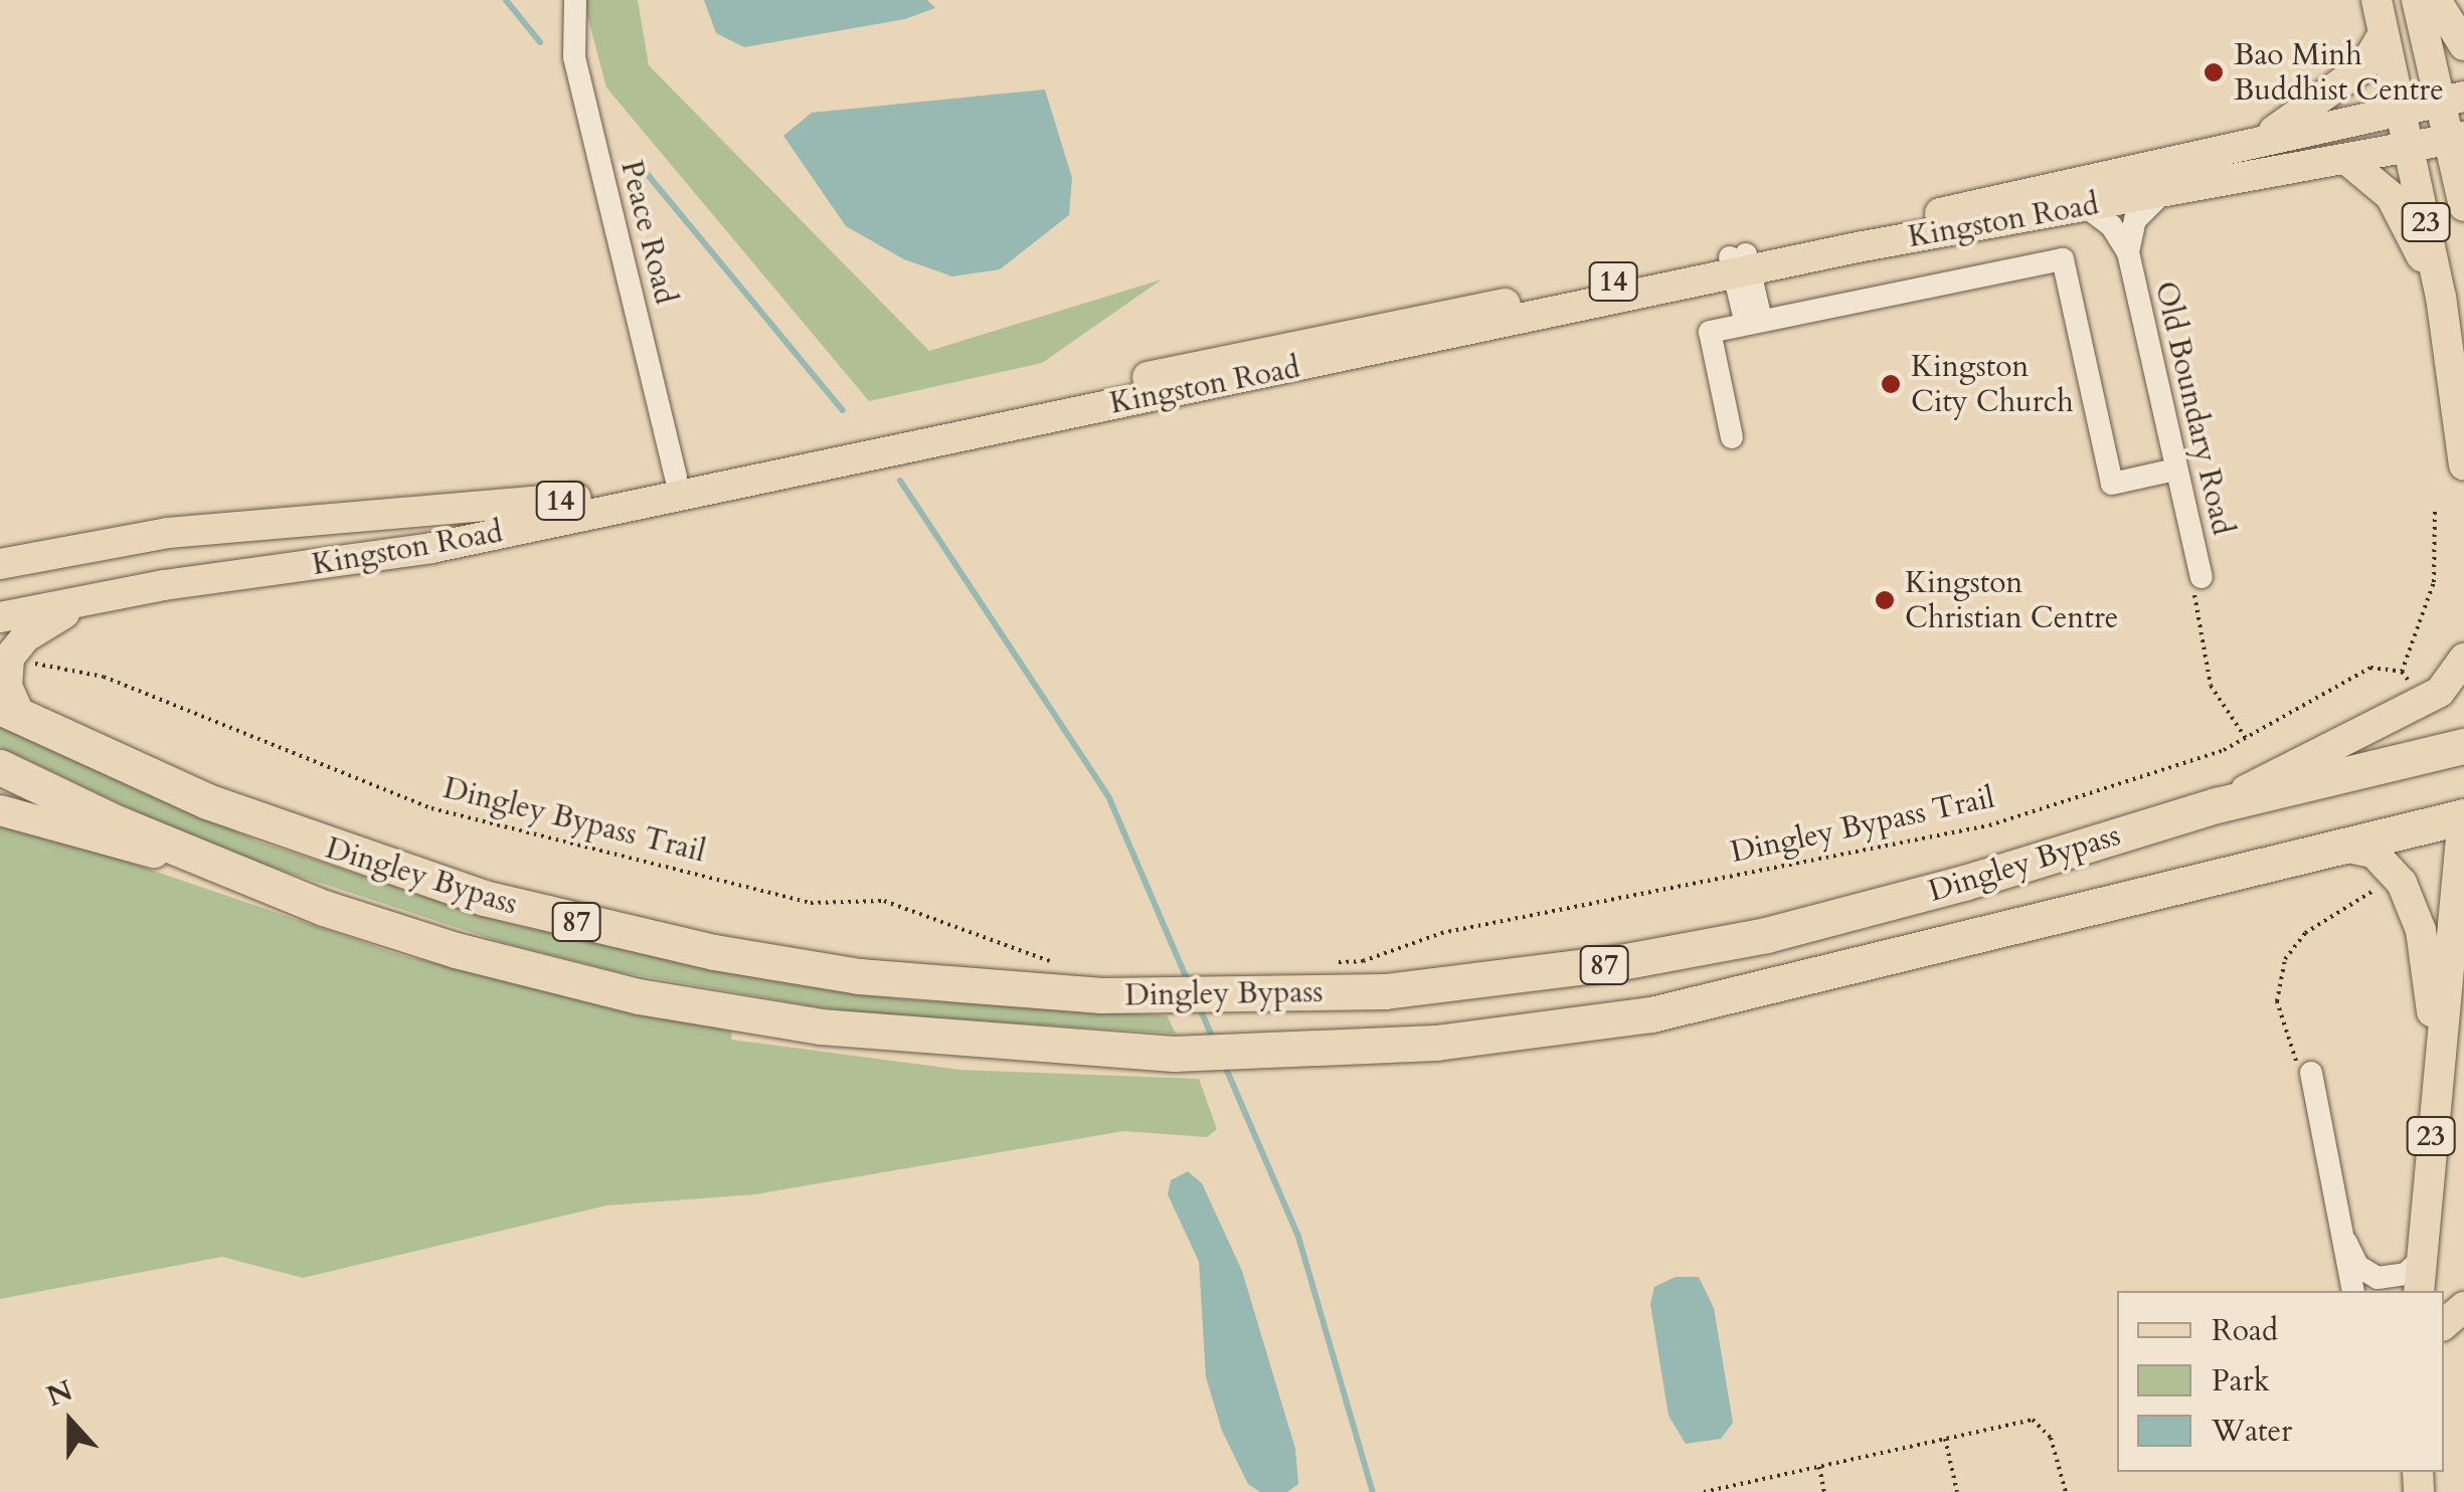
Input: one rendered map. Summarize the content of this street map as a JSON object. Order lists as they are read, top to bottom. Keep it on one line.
{"streets":{"highway":["Dingley Bypass","87"],"main road":["Kingston Road","23","14"],"street":["Peace Road","Old Boundary Road"],"path":["Dingley Bypass Trail"]},"crossings":[["Kingston Road","23"],["Kingston Road","Peace Road"],["Kingston Road","14"],["Kingston Road","Old Boundary Road"],["23","14"],["23","Dingley Bypass"]],"places":["Bao Minh Buddhist Centre","Kingston City Church","Kingston Christian Centre"],"legend":["Road","Park","Water"],"north":"top"}
